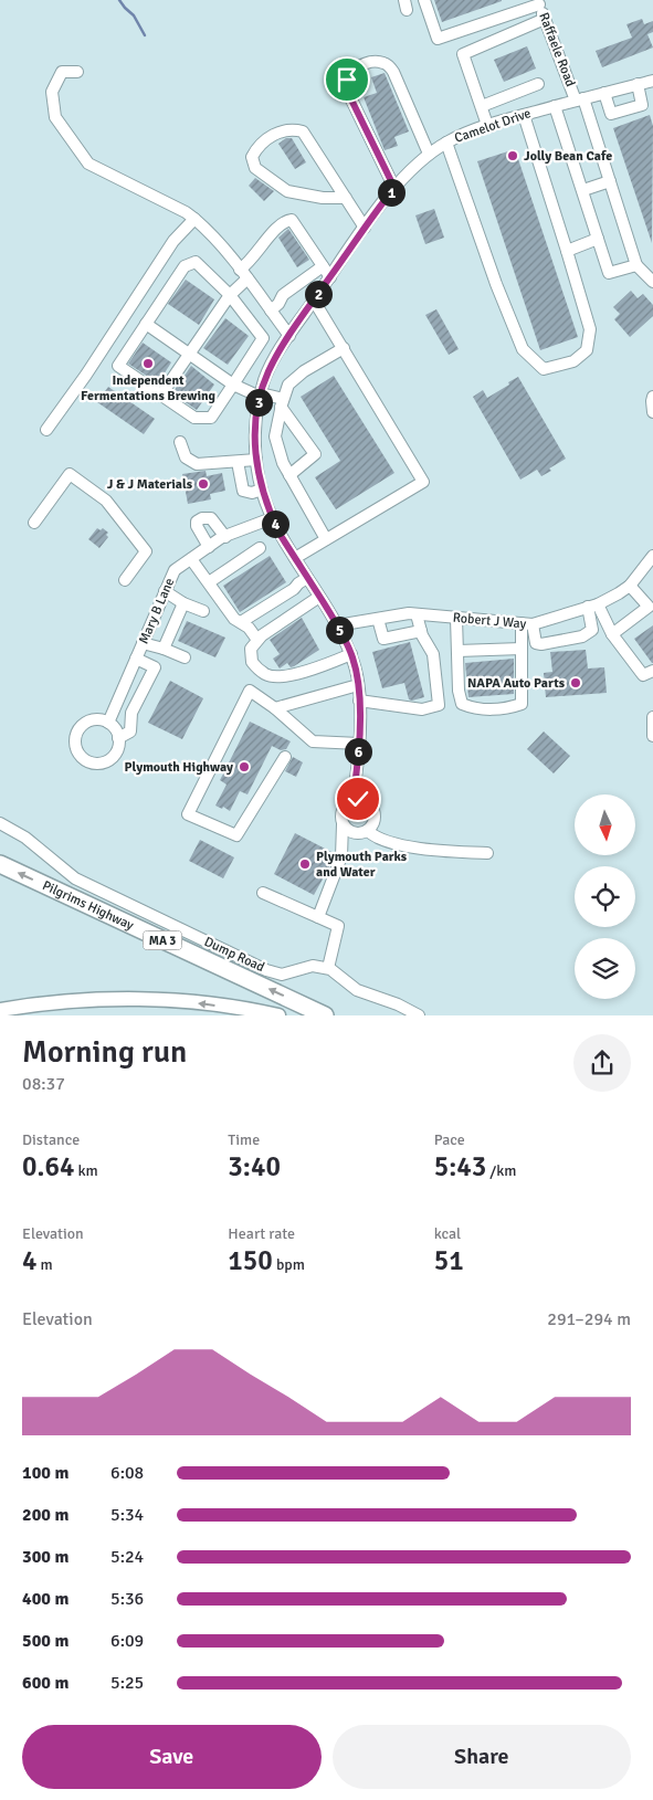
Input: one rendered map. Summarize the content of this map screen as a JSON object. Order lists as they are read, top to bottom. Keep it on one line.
{"streets":{"highway":["Pilgrims Highway","MA 3"],"street":["Raffaele Road","Camelot Drive","Mary B Lane","Robert J Way","Dump Road"]},"crossings":[["Raffaele Road","Camelot Drive"],["Camelot Drive","Mary B Lane"],["Camelot Drive","Robert J Way"]],"one_way":["Pilgrims Highway"],"places":["Jolly Bean Cafe","Independent Fermentations Brewing","J & J Materials","NAPA Auto Parts","Plymouth Highway","Plymouth Parks and Water"],"north":"bottom","page":{"pins":["1","2","3","4","5","6"],"heading":["Morning run","08:37"],"stats":[["Distance","0.64 km"],["Time","3:40"],["Pace","5:43 /km"],["Elevation","4 m"],["Heart rate","150 bpm"],["kcal","51"]],"chart":["Elevation","291–294 m"],"list":[{"name":"100 m","note":"6:08"},{"name":"200 m","note":"5:34"},{"name":"300 m","note":"5:24"},{"name":"400 m","note":"5:36"},{"name":"500 m","note":"6:09"},{"name":"600 m","note":"5:25"}],"buttons":["Save","Share"]}}
